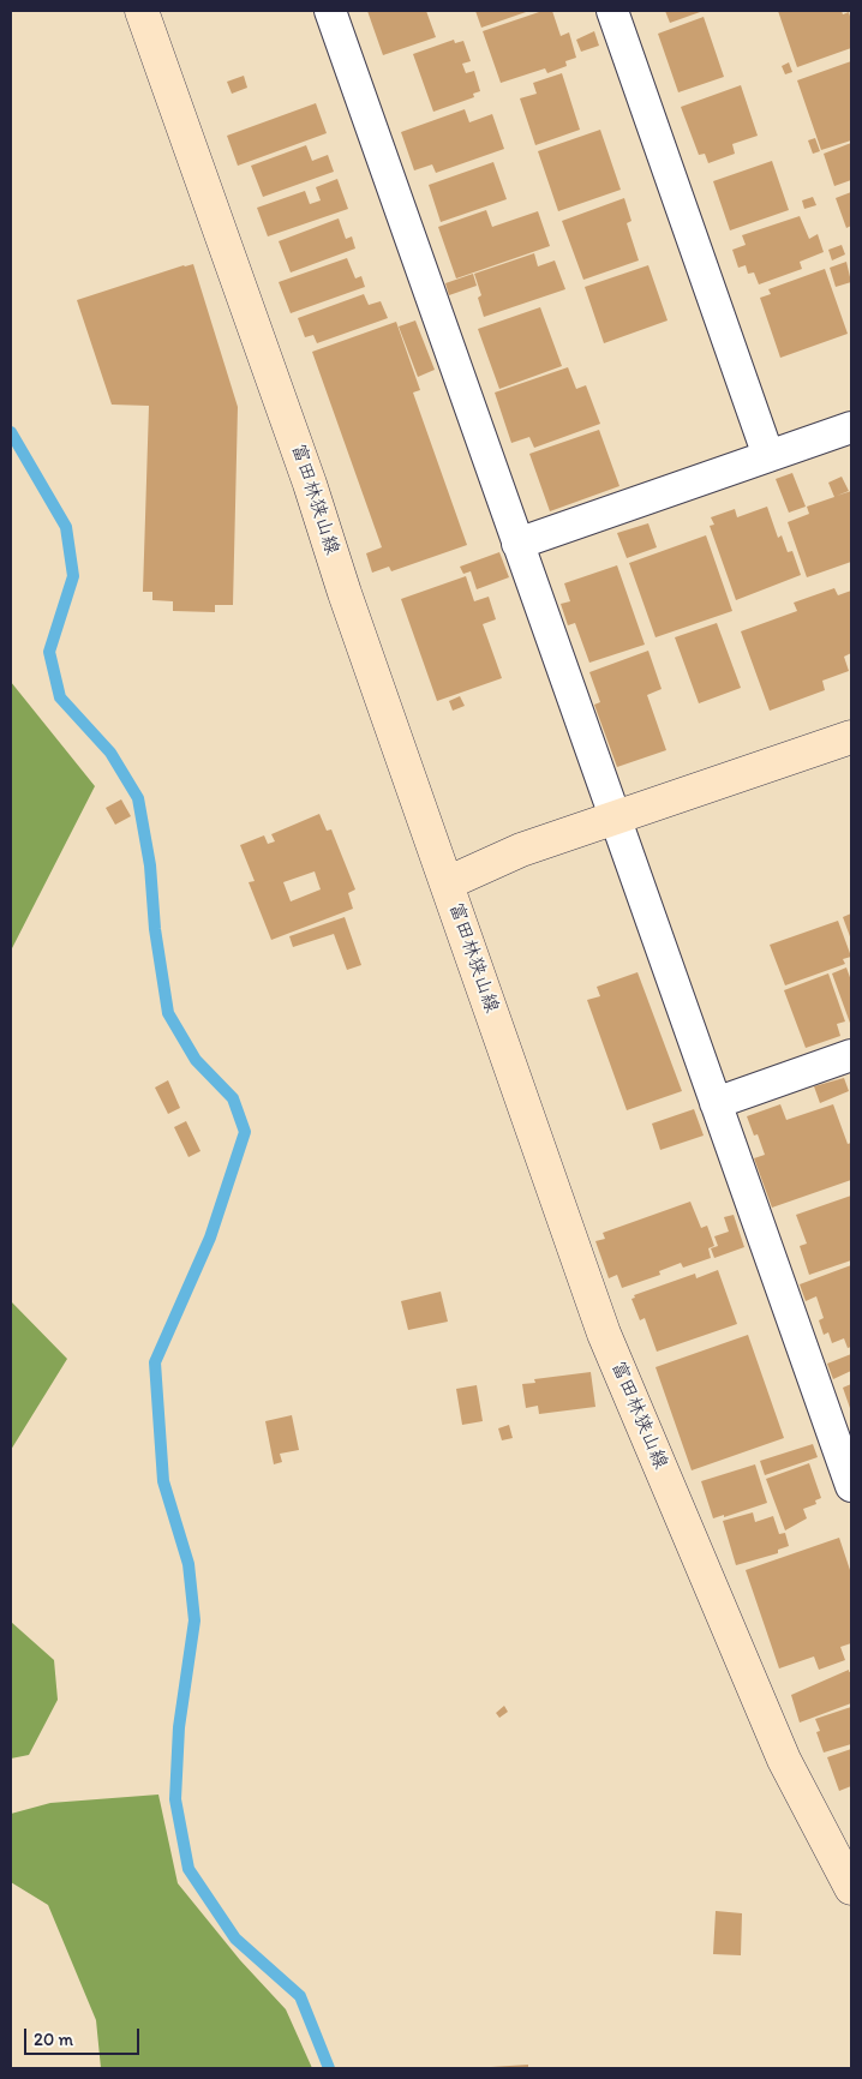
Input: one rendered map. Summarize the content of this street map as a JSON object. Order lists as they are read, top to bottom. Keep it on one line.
{"streets":{"main road":["富田林狭山線"]},"scale_bar":"20 m"}
